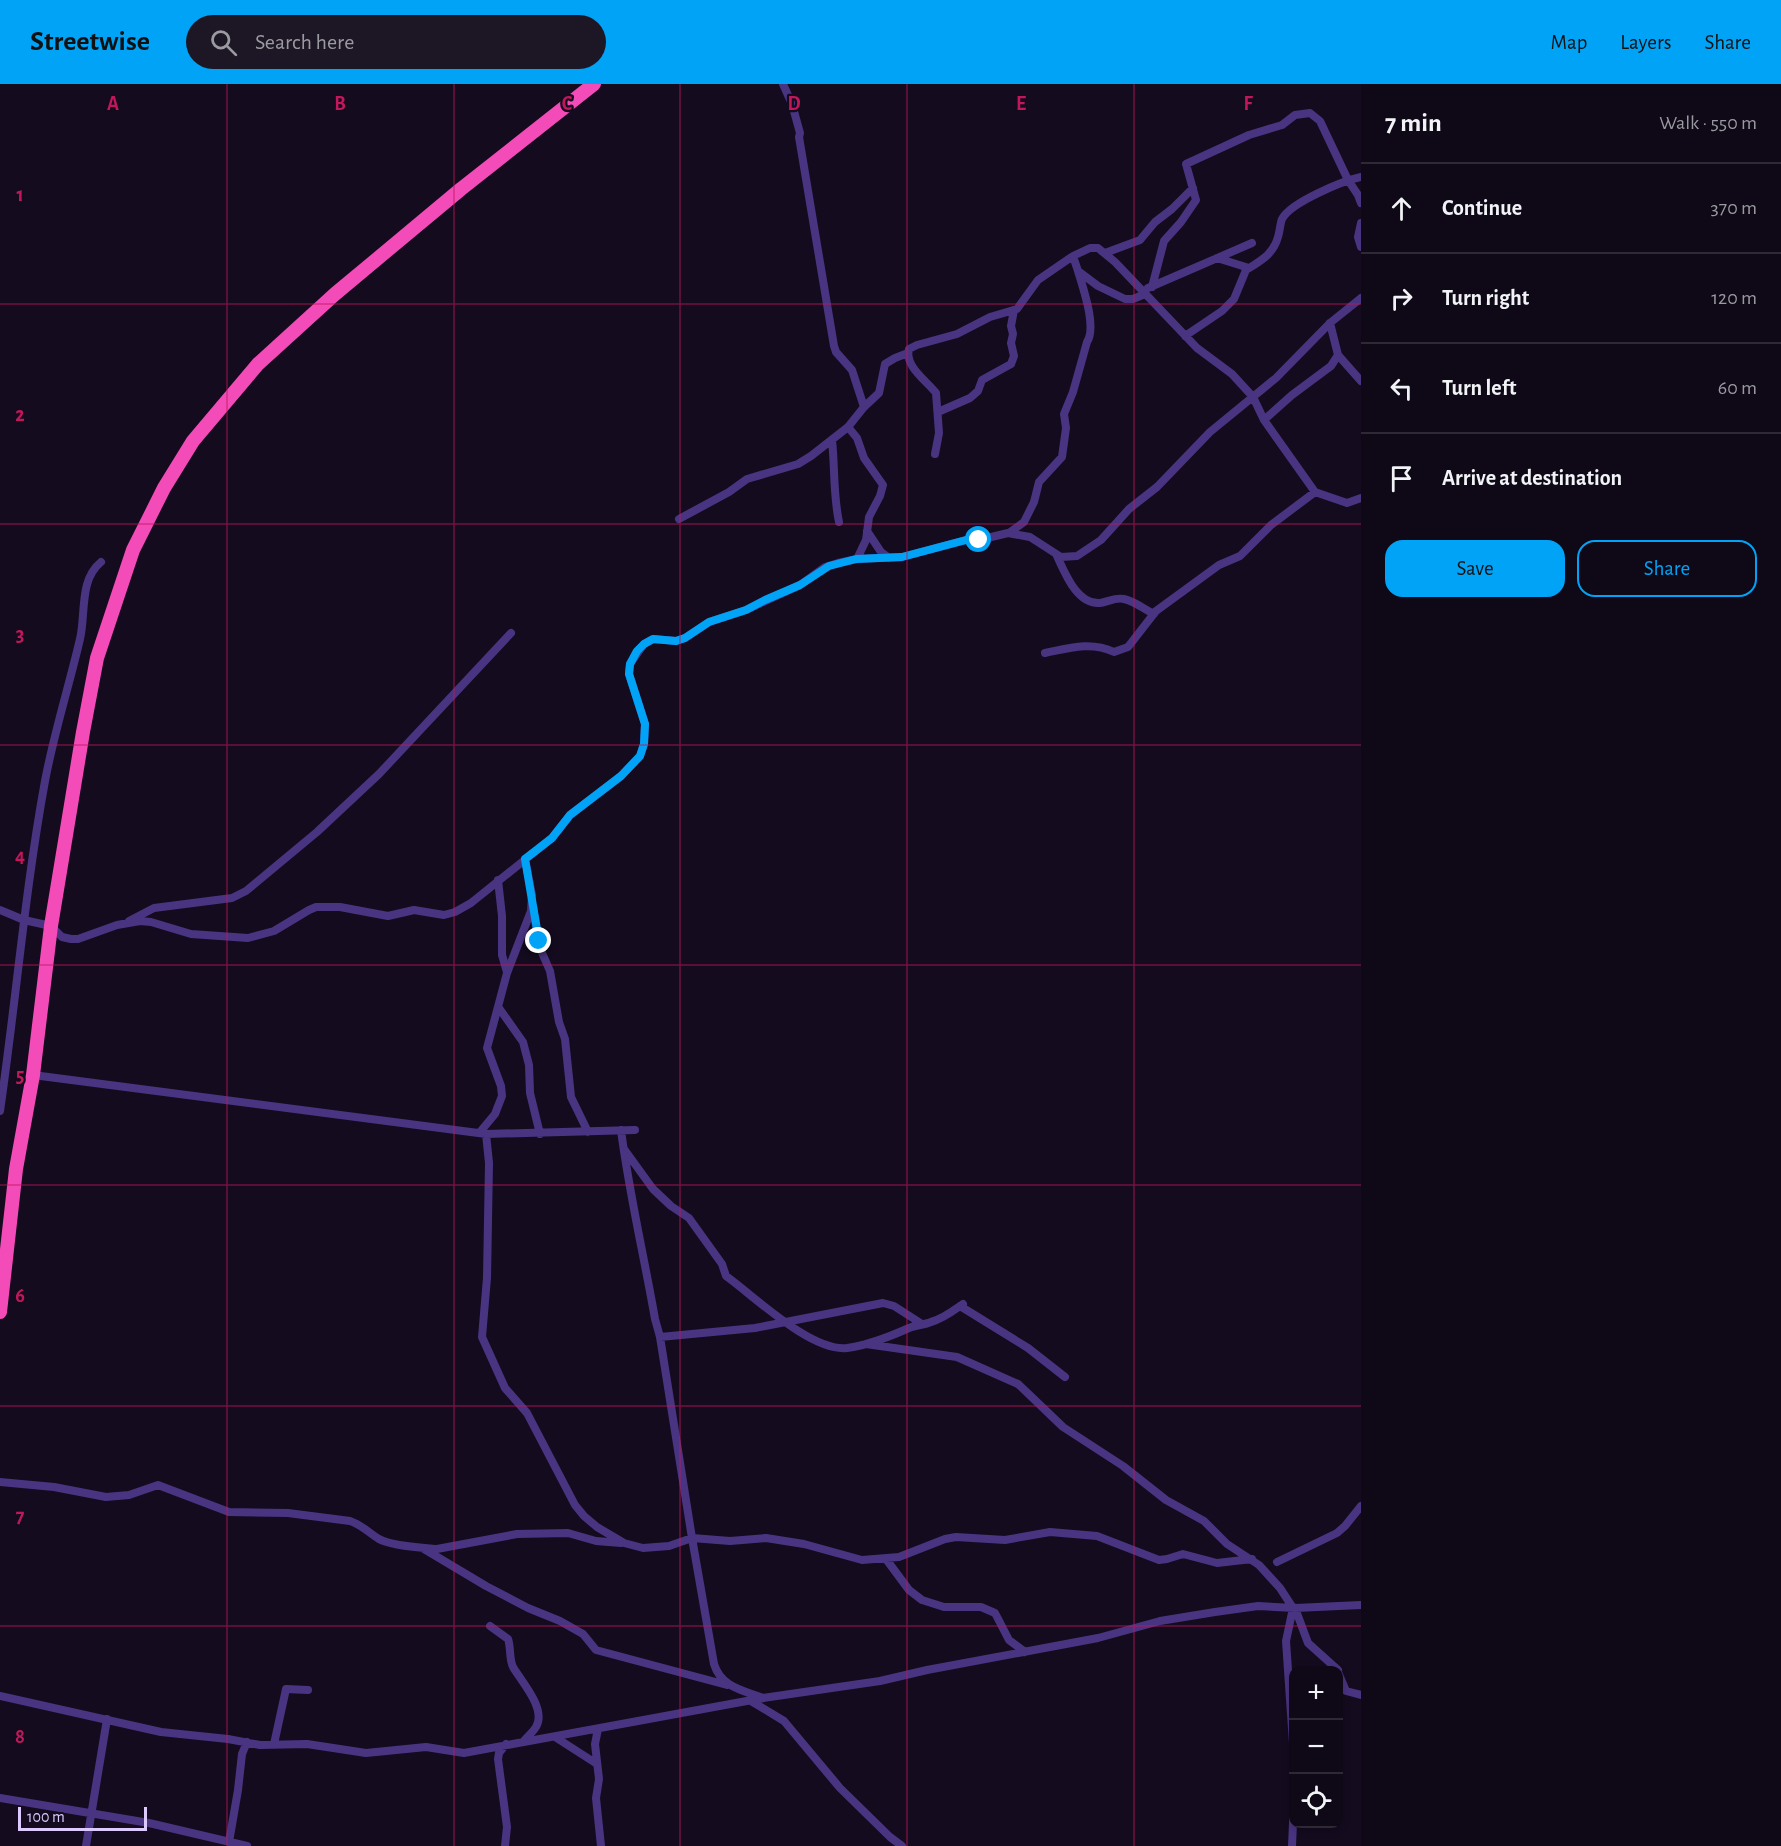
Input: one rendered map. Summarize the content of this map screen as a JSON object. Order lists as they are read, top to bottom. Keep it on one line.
{"scale_bar":"100 m","page":{"header":"Streetwise","search":"Search here","nav":["Map","Layers","Share"],"heading":["7 min","Walk · 550 m"],"list":[["Continue","370 m"],["Turn right","120 m"],["Turn left","60 m"],"Arrive at destination"],"buttons":["Save","Share"],"map_buttons":["+","−"],"scale":"100 m"},"grid":{"columns":["A","B","C","D","E","F"],"rows":["1","2","3","4","5","6","7","8"]}}
